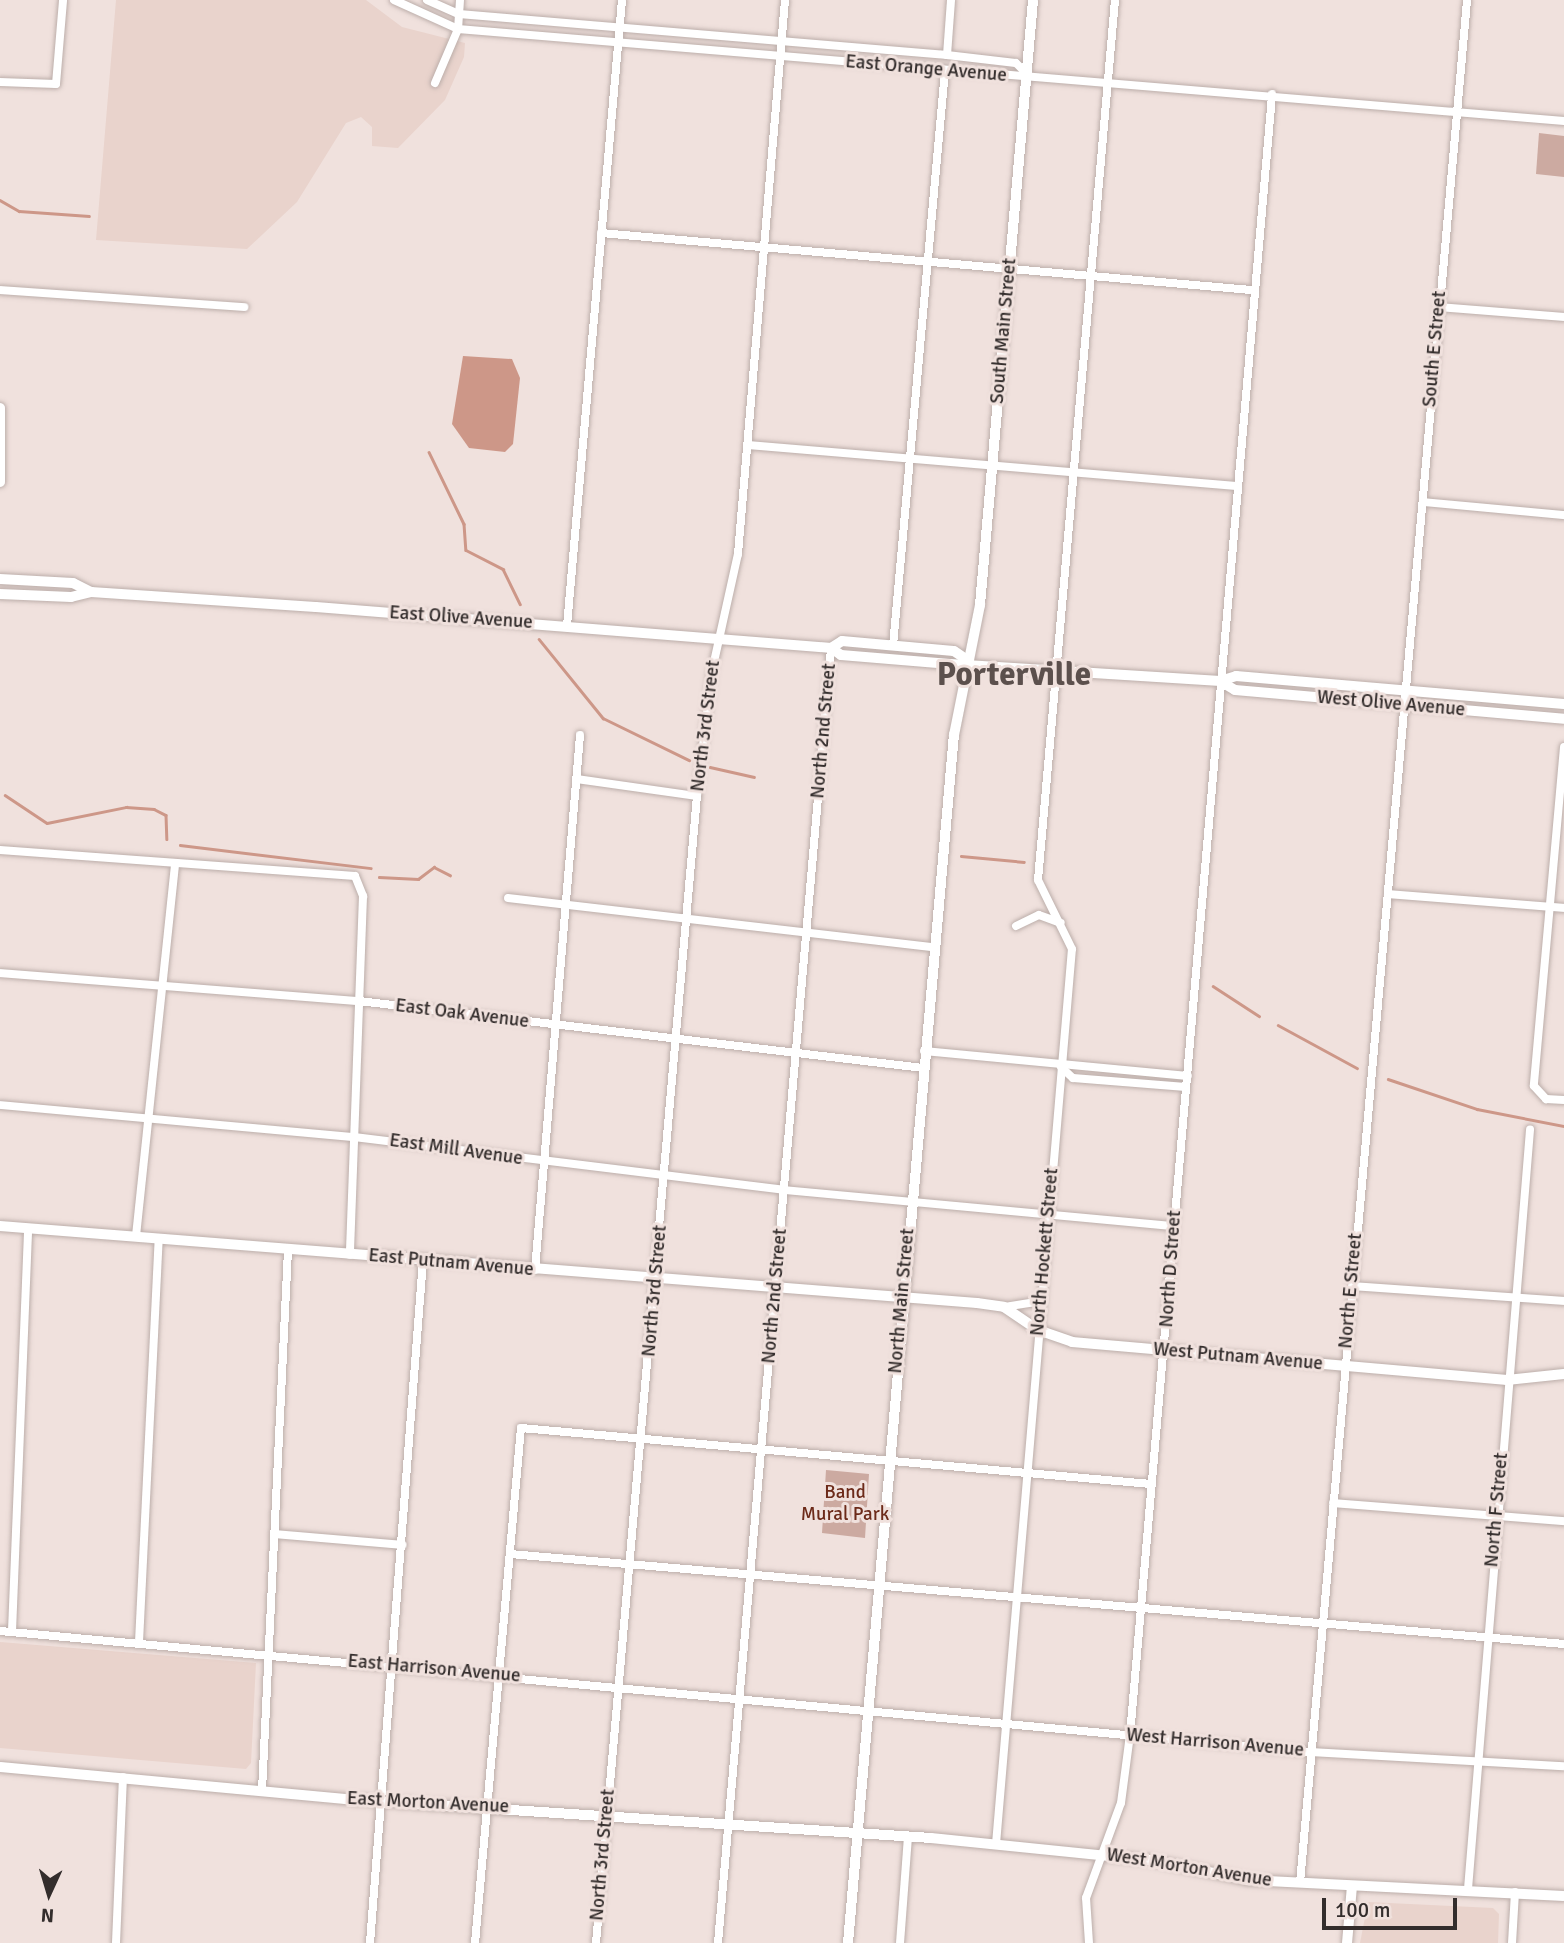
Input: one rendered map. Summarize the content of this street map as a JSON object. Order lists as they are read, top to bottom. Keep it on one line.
{"streets":{"main road":["South Main Street","East Olive Avenue","West Olive Avenue","East Putnam Avenue","North Main Street","West Putnam Avenue","East Morton Avenue","West Morton Avenue"],"street":["East Orange Avenue","South E Street","North 3rd Street","North 2nd Street","East Oak Avenue","East Mill Avenue","North Hockett Street","North D Street","North E Street","North F Street","East Harrison Avenue","West Harrison Avenue"]},"crossings":[["East Orange Avenue","South Main Street"],["East Orange Avenue","North 3rd Street"],["South Main Street","East Olive Avenue"],["South Main Street","West Olive Avenue"],["South Main Street","North Main Street"],["South E Street","West Olive Avenue"],["South E Street","North E Street"],["East Olive Avenue","West Olive Avenue"],["East Olive Avenue","North 3rd Street"],["East Olive Avenue","North 2nd Street"],["East Olive Avenue","North Main Street"],["West Olive Avenue","North Hockett Street"],["West Olive Avenue","North D Street"],["West Olive Avenue","North E Street"],["West Olive Avenue","North Main Street"],["North 3rd Street","East Oak Avenue"],["North 3rd Street","East Mill Avenue"],["North 3rd Street","East Putnam Avenue"],["North 3rd Street","East Harrison Avenue"],["North 3rd Street","East Morton Avenue"],["North 2nd Street","East Oak Avenue"],["North 2nd Street","East Mill Avenue"],["North 2nd Street","East Putnam Avenue"],["North 2nd Street","East Harrison Avenue"],["North 2nd Street","East Morton Avenue"],["East Oak Avenue","North Main Street"],["East Mill Avenue","North Hockett Street"],["East Mill Avenue","North D Street"],["East Mill Avenue","North Main Street"],["North Hockett Street","West Putnam Avenue"],["North Hockett Street","West Harrison Avenue"],["North Hockett Street","West Morton Avenue"],["East Putnam Avenue","North Main Street"],["East Putnam Avenue","West Putnam Avenue"],["North D Street","West Putnam Avenue"],["North D Street","West Harrison Avenue"],["North D Street","West Morton Avenue"],["North E Street","West Putnam Avenue"],["North E Street","West Harrison Avenue"],["North E Street","West Morton Avenue"],["North Main Street","West Putnam Avenue"],["North Main Street","East Harrison Avenue"],["North Main Street","West Harrison Avenue"],["North Main Street","East Morton Avenue"],["North Main Street","West Morton Avenue"],["West Putnam Avenue","North F Street"],["North F Street","West Harrison Avenue"],["North F Street","West Morton Avenue"],["East Harrison Avenue","West Harrison Avenue"],["East Morton Avenue","West Morton Avenue"]],"districts":["Porterville"],"parks":["Band Mural Park"],"scale_bar":"100 m","north":"bottom"}
